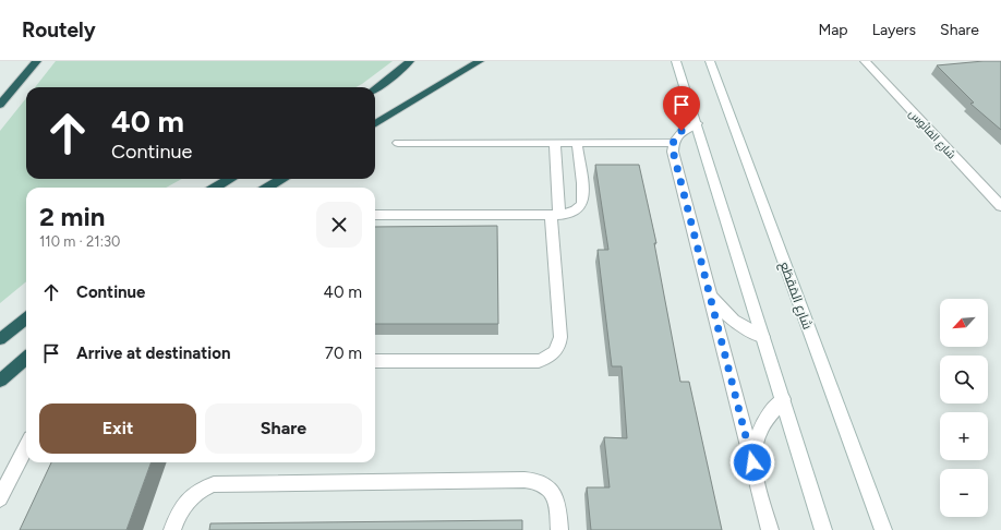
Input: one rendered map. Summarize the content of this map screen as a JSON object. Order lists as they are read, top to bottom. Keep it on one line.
{"streets":{"street":["شارع الفانُوس","شارع المَقطَع"]},"north":"bottom left","page":{"header":"Routely","nav":["Map","Layers","Share"],"turn":["40 m","Continue"],"heading":["2 min","110 m · 21:30"],"list":[{"name":"Continue","value":"40 m"},{"name":"Arrive at destination","value":"70 m"}],"map_buttons":["+","−"],"buttons":["Exit","Share"]}}
